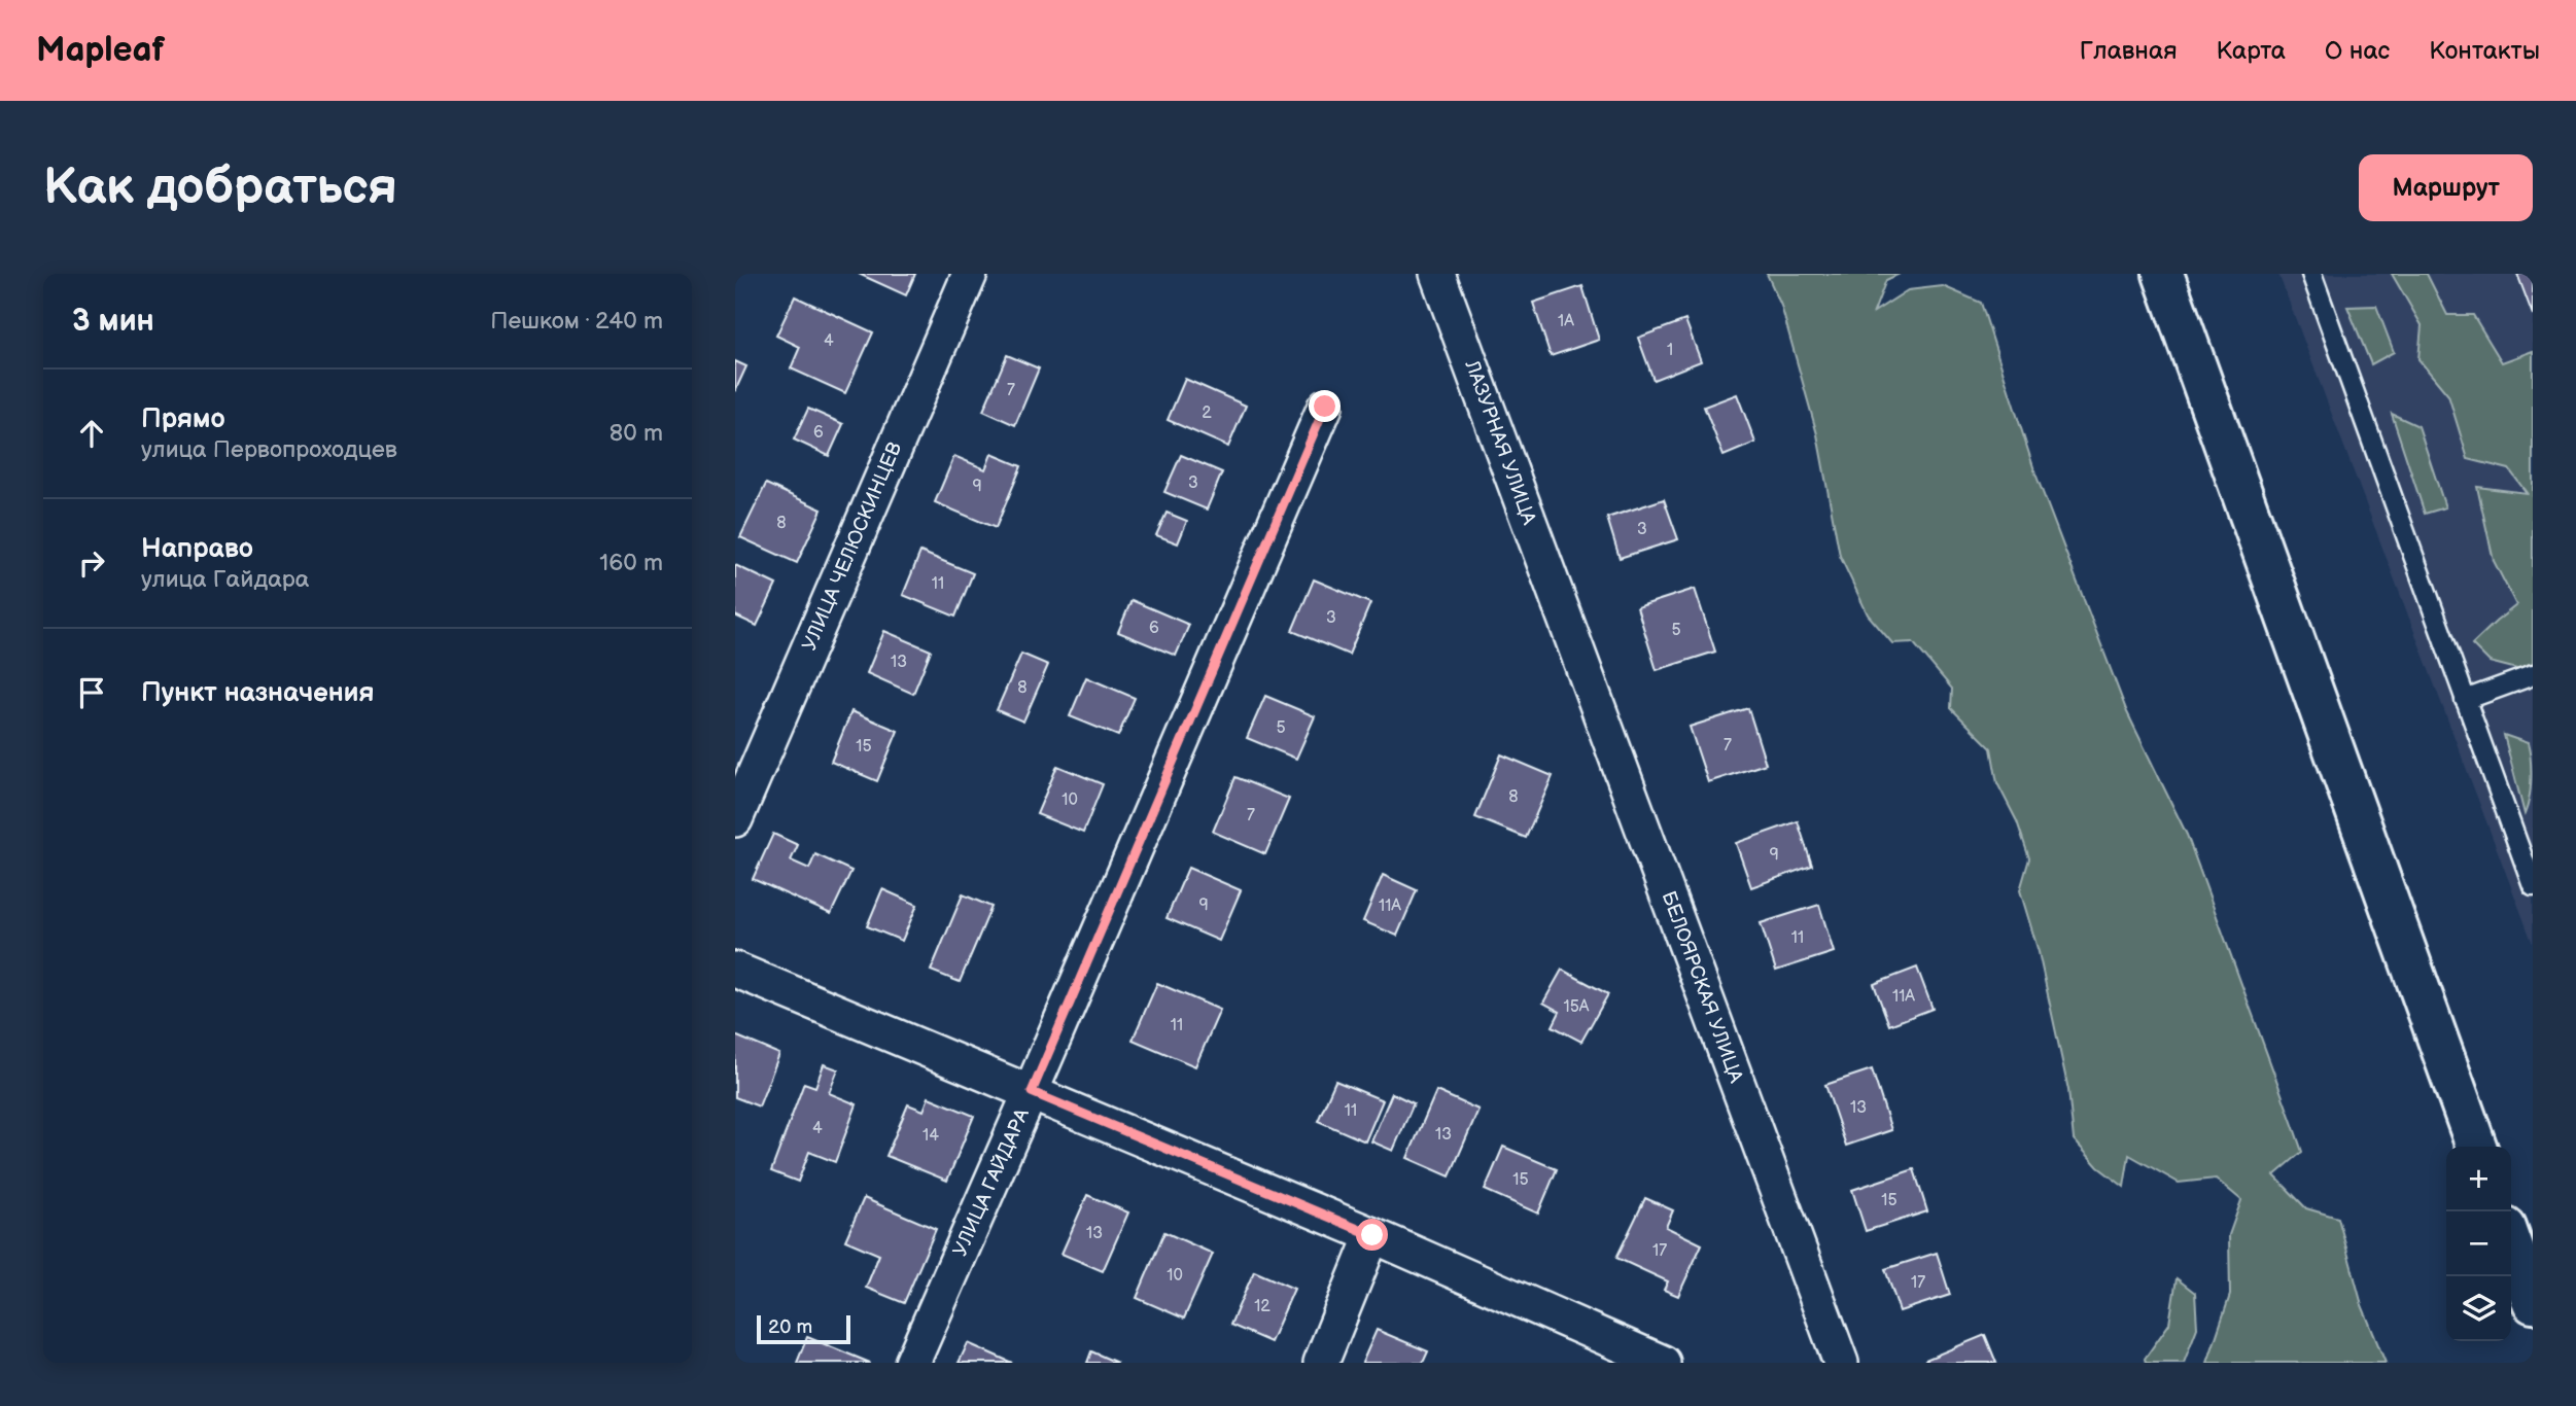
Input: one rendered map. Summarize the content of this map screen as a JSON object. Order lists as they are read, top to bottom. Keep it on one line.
{"streets":{"street":["ЛАЗУРНАЯ УЛИЦА","УЛИЦА ЧЕЛЮСКИНЦЕВ","БЕЛОЯРСКАЯ УЛИЦА","УЛИЦА ГАЙДАРА"]},"crossings":[["ЛАЗУРНАЯ УЛИЦА","БЕЛОЯРСКАЯ УЛИЦА"]],"house_numbers":["1А","4","1","7","2","6","3","9","8","3","11","3","6","5","13","8","5","7","15","8","10","7","9","9","11А","11","11А","15А","11","13","11","4","13","14","15","15","13","17","10","17","12"],"scale_bar":"20 m","page":{"header":"Mapleaf","nav":["Главная","Карта","О нас","Контакты"],"buttons":"Маршрут","title":"Как добраться","heading":["3 мин","Пешком · 240 m"],"list":[["Прямо","улица Первопроходцев","80 m"],["Направо","улица Гайдара","160 m"],"Пункт назначения"],"map_buttons":["+","−"],"scale":"20 m"}}
